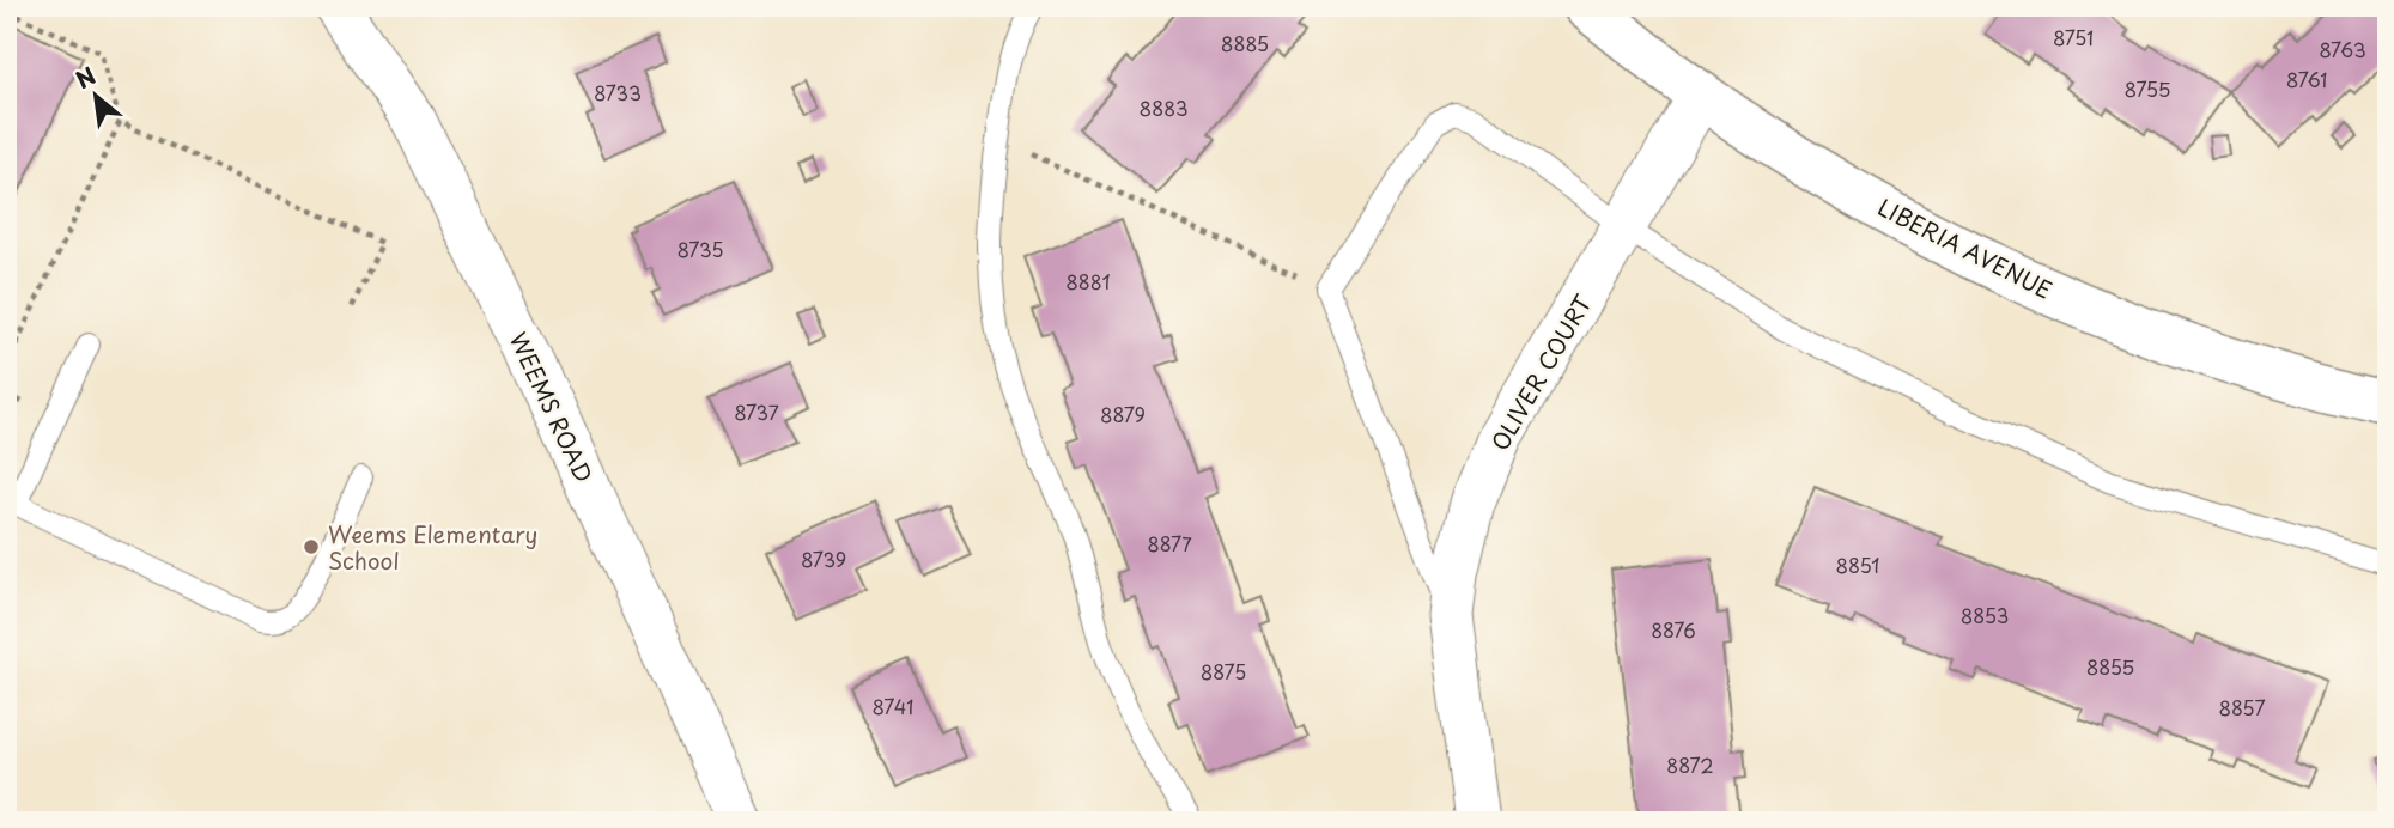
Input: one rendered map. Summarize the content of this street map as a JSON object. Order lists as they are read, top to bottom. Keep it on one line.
{"streets":{"main road":["LIBERIA AVENUE"],"street":["OLIVER COURT","WEEMS ROAD"]},"crossings":[["LIBERIA AVENUE","OLIVER COURT"]],"places":["Weems Elementary School"],"house_numbers":["8751","8885","8763","8761","8755","8733","8883","8735","8881","8737","8879","8877","8739","8851","8853","8876","8855","8875","8741","8857","8872"],"north":"top left"}
